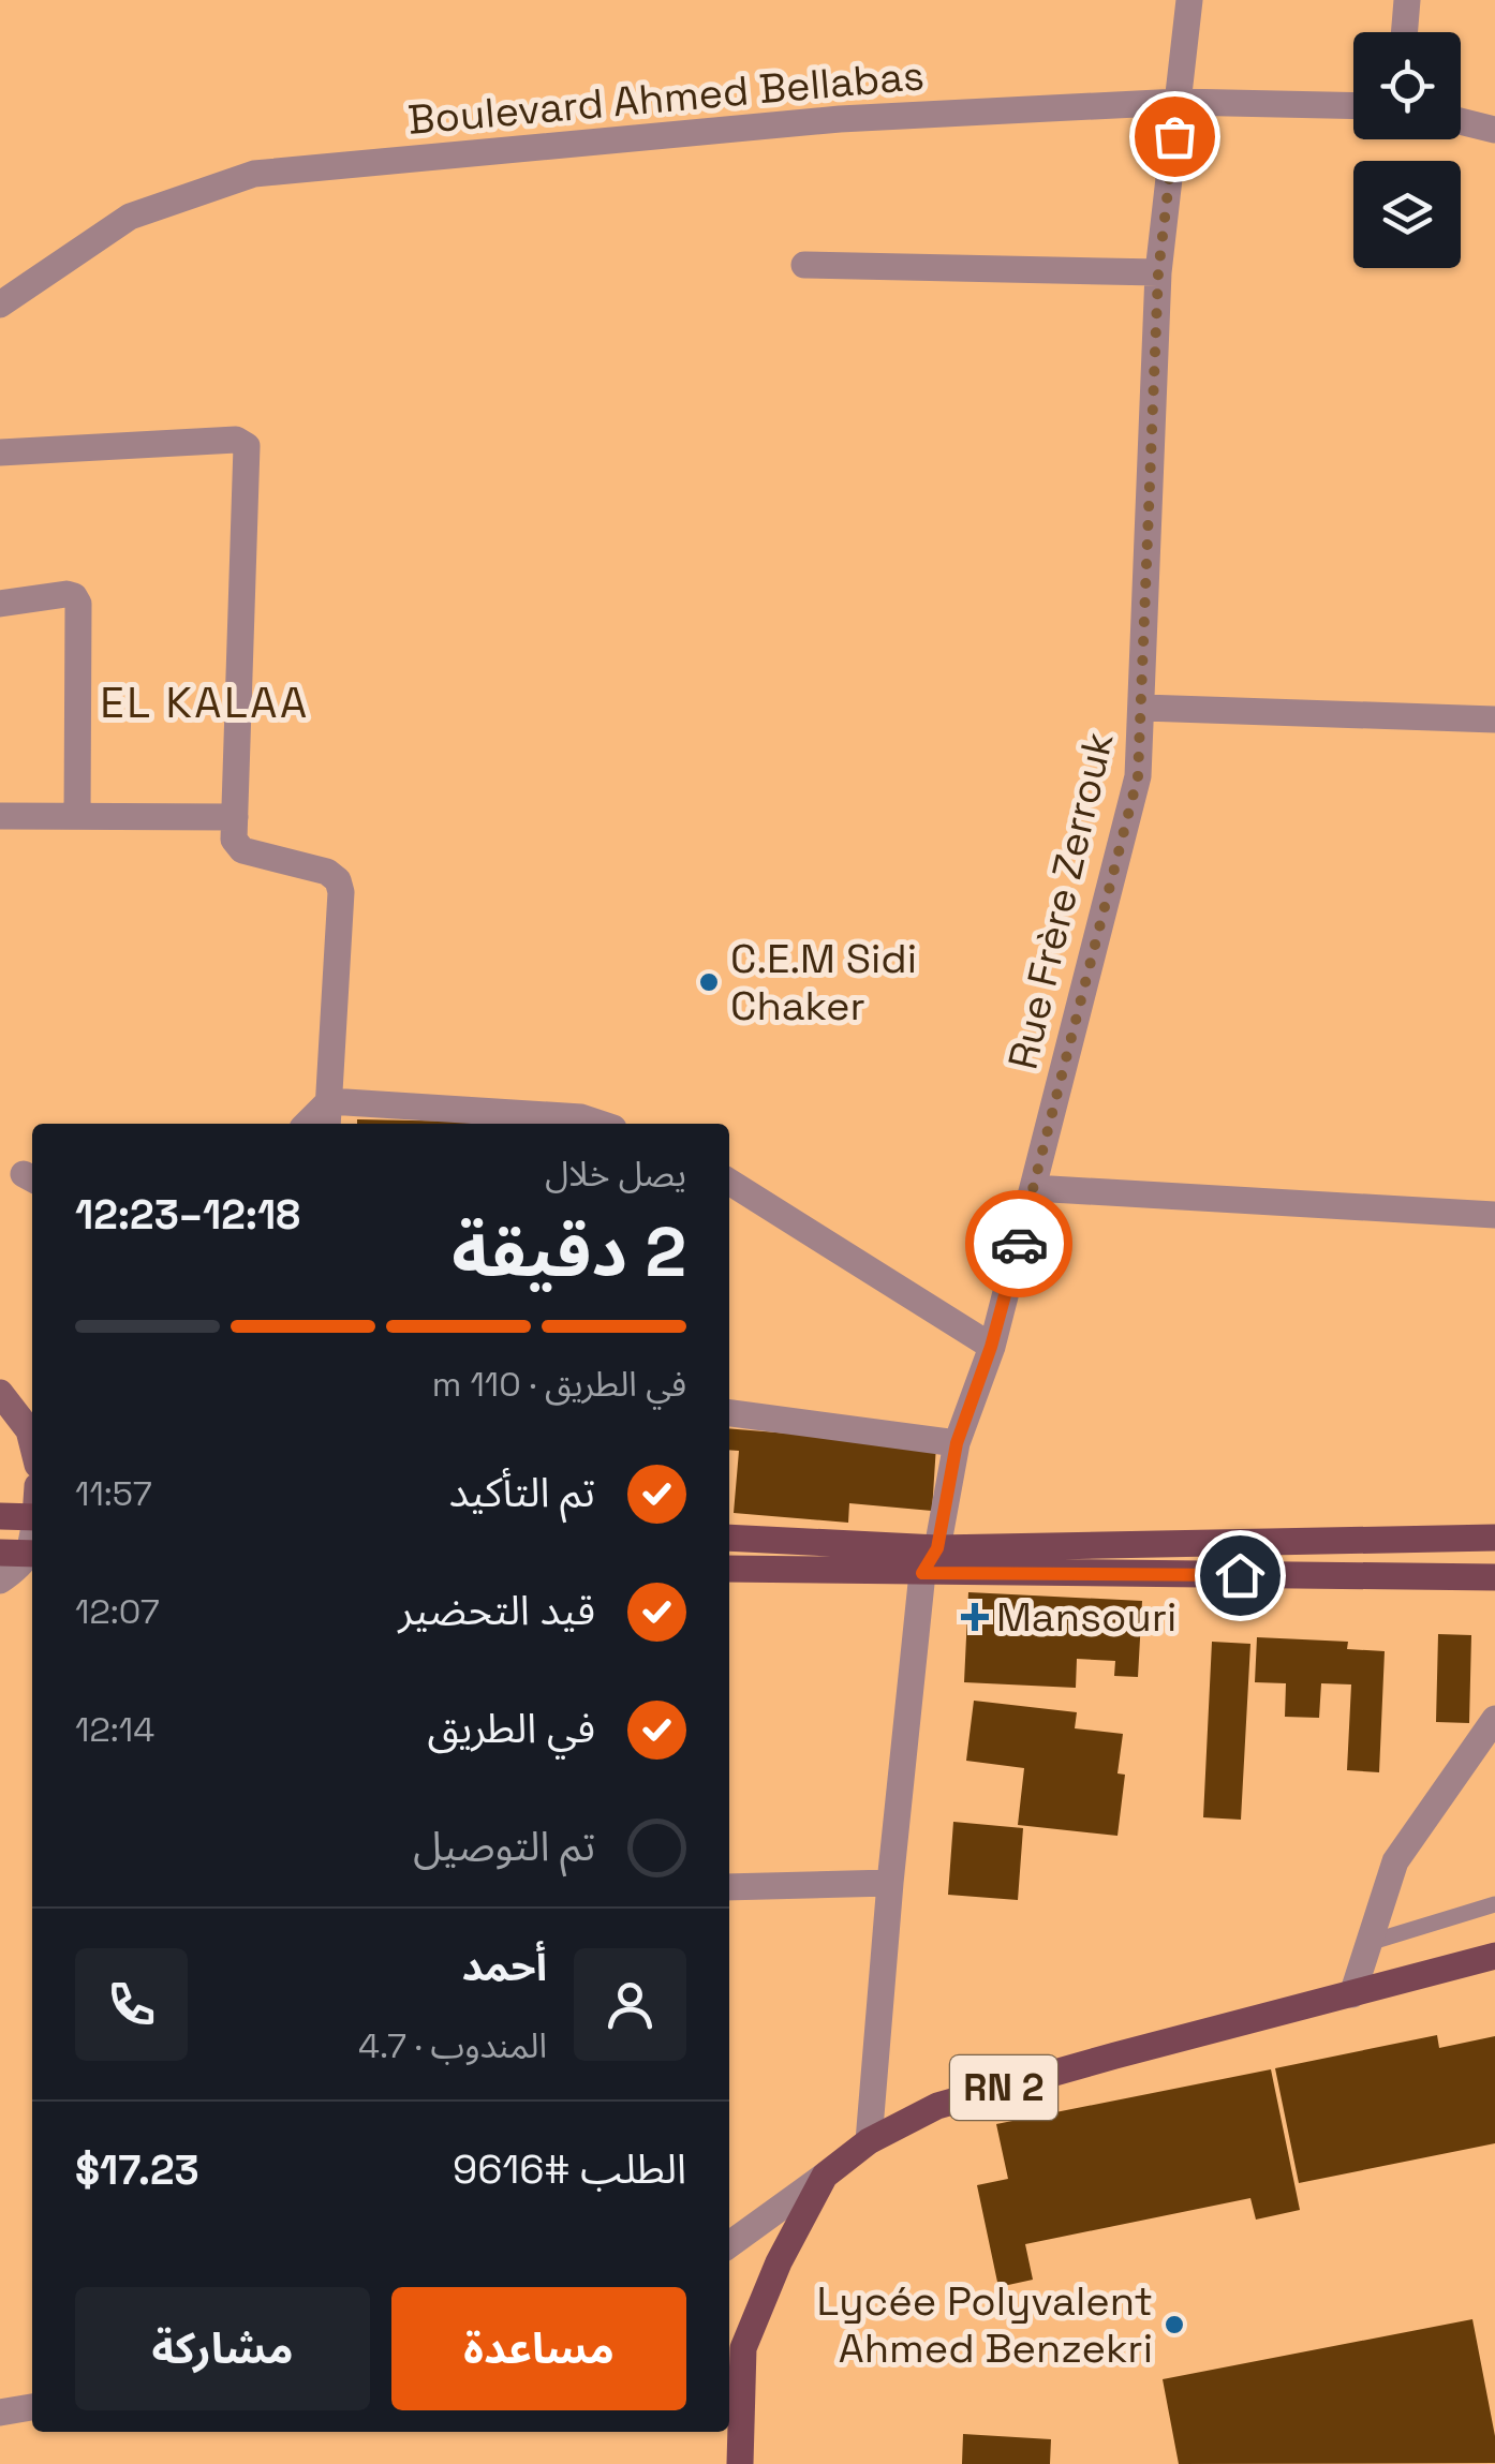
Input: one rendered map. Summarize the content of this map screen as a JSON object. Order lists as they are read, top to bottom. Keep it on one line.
{"streets":{"main road":["RN 2"],"street":["Boulevard Ahmed Bellabas","Rue Frère Zerrouk"]},"crossings":[["Boulevard Ahmed Bellabas","Rue Frère Zerrouk"]],"districts":["EL KALAA"],"places":{"other":["C.E.M Sidi Chaker","Lycée Polyvalent Ahmed Benzekri"],"health":["Mansouri"]},"page":{"heading":["2 دقيقة","يصل خلال","12:18–12:23"],"panel":["أحمد","المندوب · 4.7","الطلب #9616","$17.23"],"bar":"في الطريق · 110 m","list":[["تم التأكيد","11:57"],["قيد التحضير","12:07"],["في الطريق","12:14"],"تم التوصيل"],"buttons":["مساعدة","مشاركة"]}}
